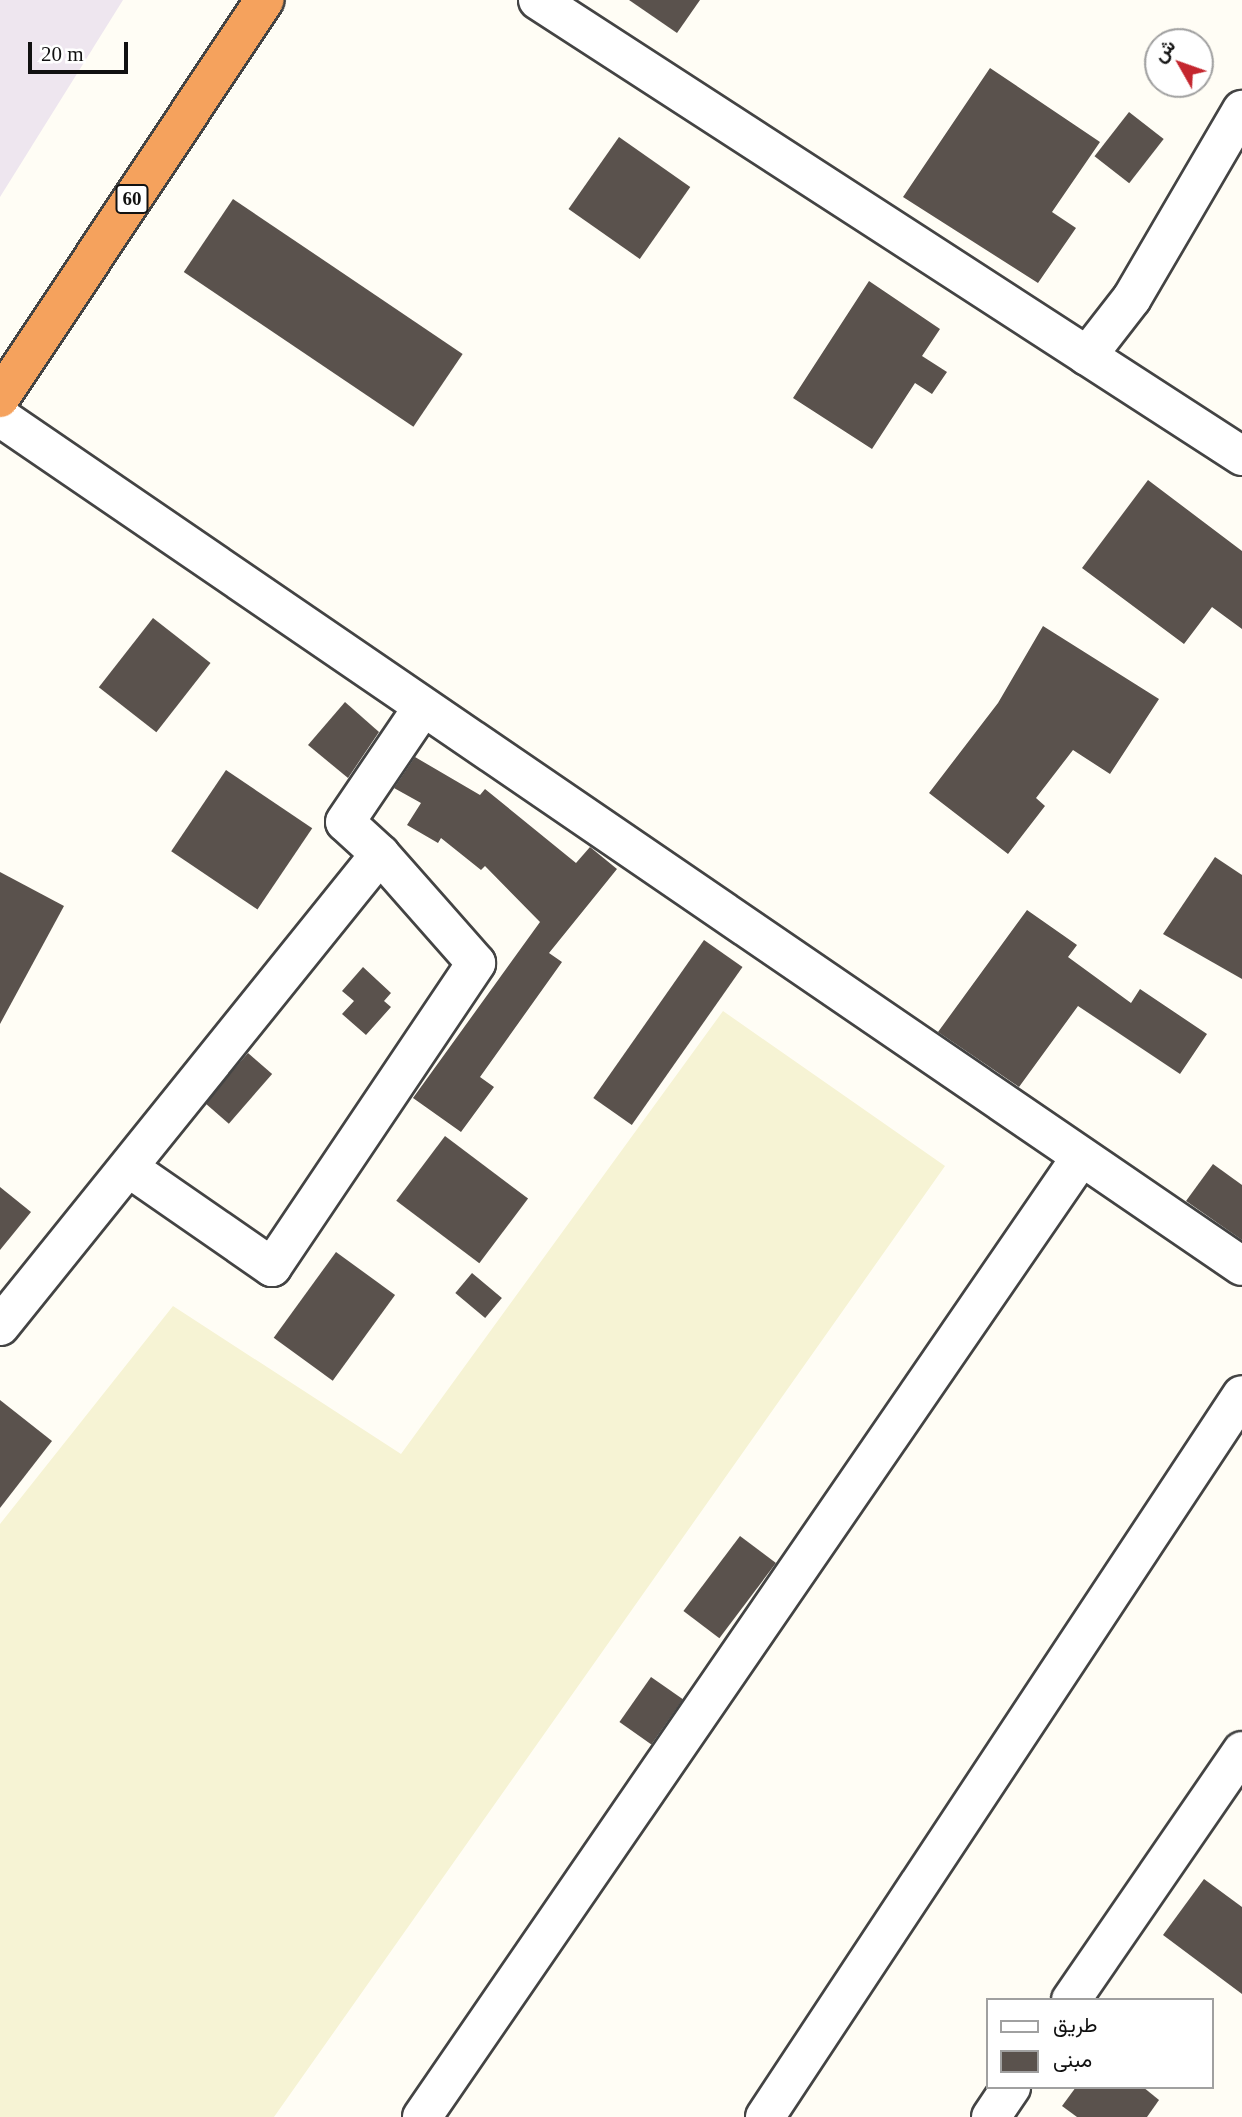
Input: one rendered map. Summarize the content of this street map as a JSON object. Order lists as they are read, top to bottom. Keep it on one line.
{"streets":{"highway":["60"]},"legend":["طريق","مبنى"],"scale_bar":"20 m","north":"top left"}
